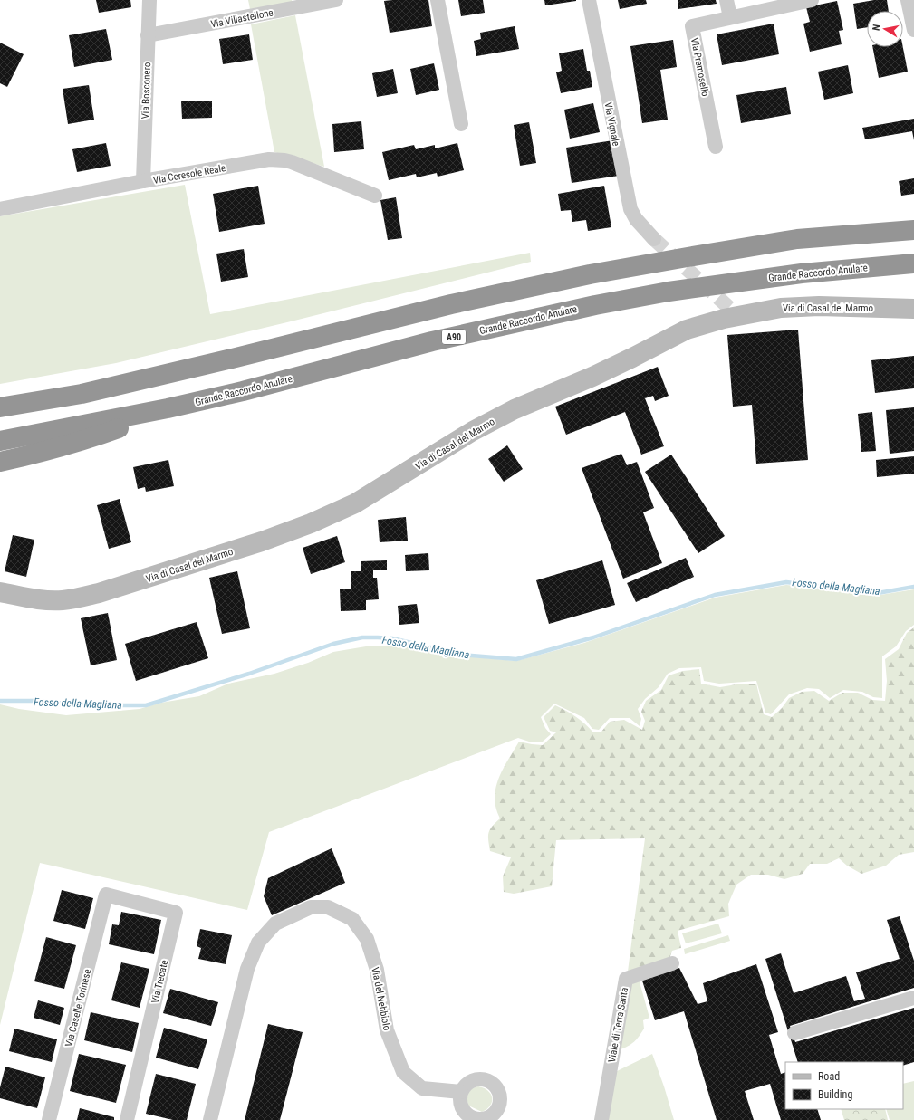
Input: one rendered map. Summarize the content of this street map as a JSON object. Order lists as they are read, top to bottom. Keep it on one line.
{"streets":{"highway":["Grande Raccordo Anulare","A90"],"main road":["Via di Casal del Marmo"],"street":["Via Villastellone","Via Premosello","Via Bosconero","Via Vignale","Via Ceresole Reale","Via Trecate","Via del Nebbiolo","Via Caselle Torinese","Viale di Terra Santa"]},"crossings":[["Via Villastellone","Via Bosconero"],["Via Bosconero","Via Ceresole Reale"],["Via Trecate","Via Caselle Torinese"]],"water":["Fosso della Magliana"],"legend":["Road","Building"],"north":"left"}
